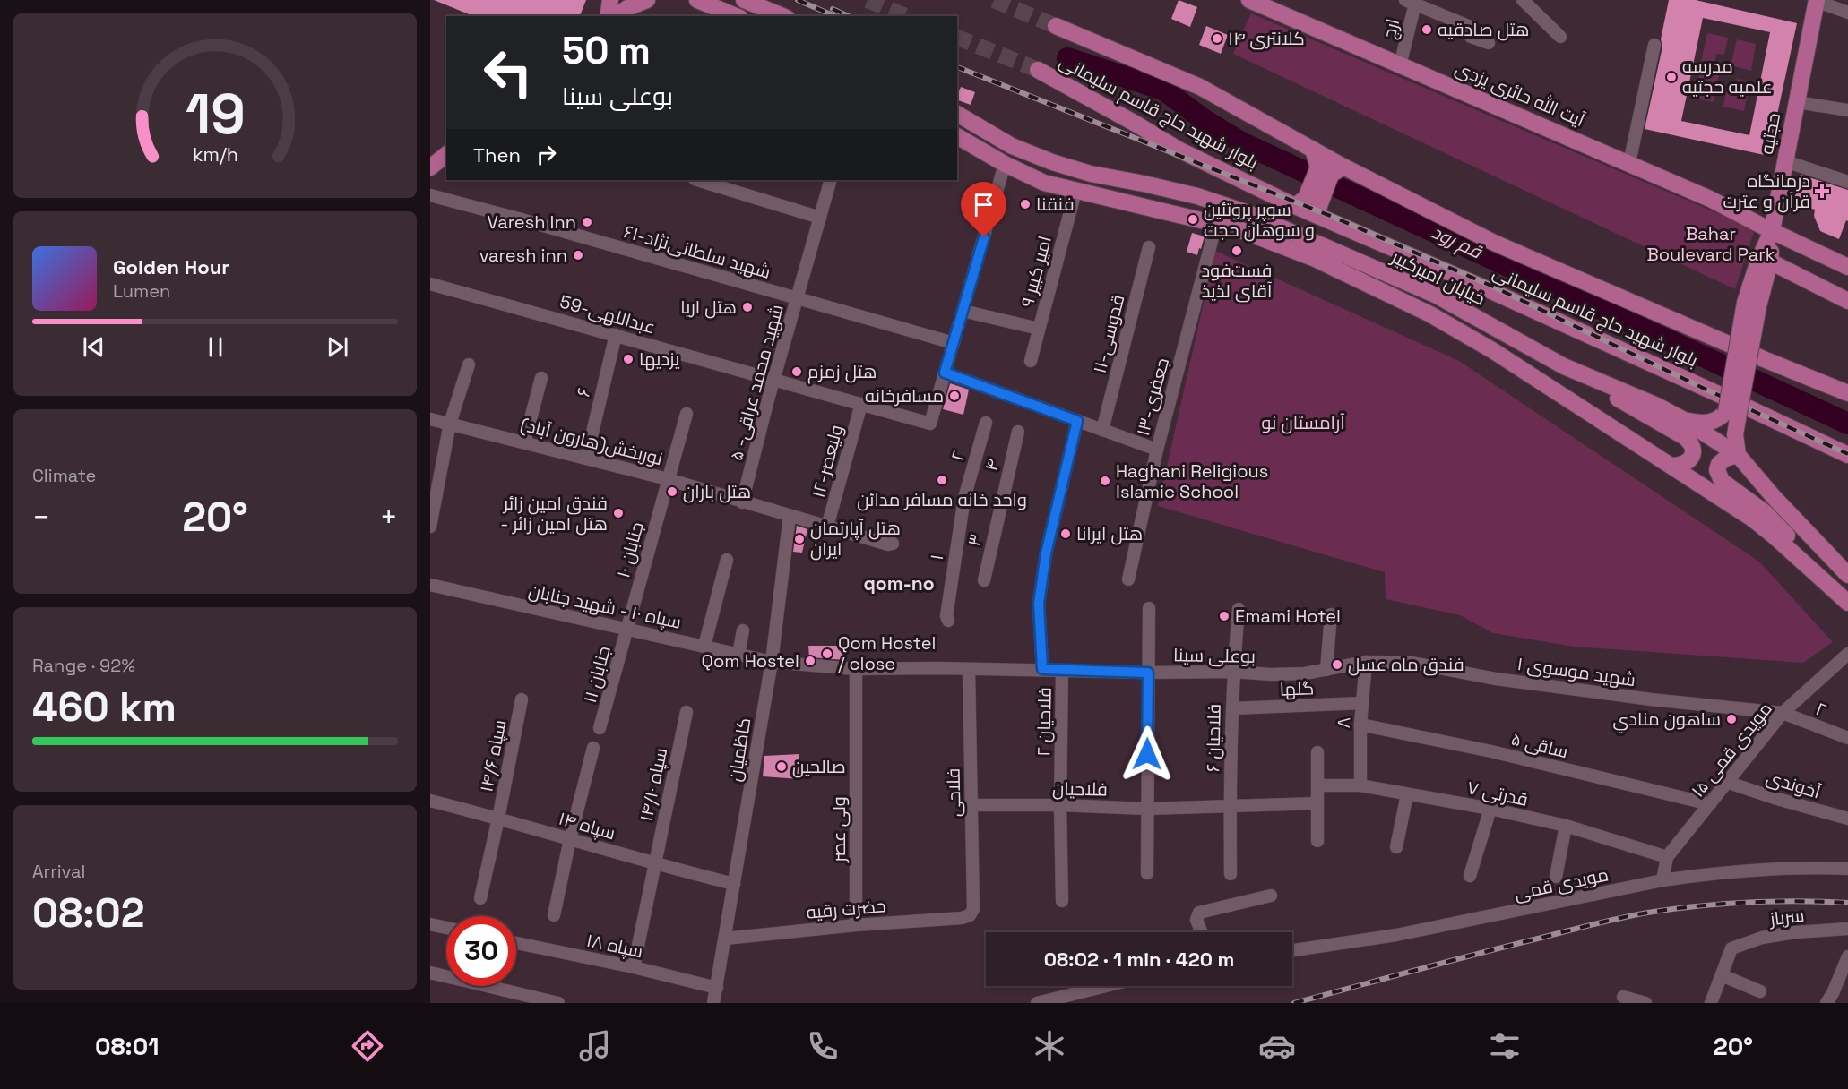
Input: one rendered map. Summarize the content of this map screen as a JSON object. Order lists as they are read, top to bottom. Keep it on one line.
{"streets":{"main road":["آیت الله‌ حائری‌ یزدی","بلوار شهید حاج قاسم سلیمانی","حجتیه","خیابان امیرکبیر"],"street":["ارج","شهید سلطانی‌نژاد-۶۱","امیر کبیر ۹","عبداللهی-59","قدوسی-۱۱","شهید محمد عراقی- ۵","۶","جعفری-۱۳","نوربخش(هارون آباد)","۲","ولیعصر-۱۲","۴","۳","جنابان ۱۰","۱","سپاه ۱۰ - شهید جنابان","بوعلی سینا","شهید موسوی ۱","جنابان ۱۱","گلها","فلاحیان ۲","۸","فلاحیان ۶","ساقی ۵","کاظمیان","مویدی قمی ۱۵","سپاه ۱۴/۶","سپاه ۱۴/۱۰","آخوندی","فلاحیان","فلاحی","قدرتی ۷","سپاه ۱۴","ولی عصر","مویدی قمی","حضرت رقیه","سرباز","سپاه ۱۸"]},"crossings":[["ارج","آیت الله‌ حائری‌ یزدی"],["آیت الله‌ حائری‌ یزدی","حجتیه"],["شهید سلطانی‌نژاد-۶۱","شهید محمد عراقی- ۵"],["عبداللهی-59","شهید محمد عراقی- ۵"],["عبداللهی-59","۶"],["عبداللهی-59","ولیعصر-۱۲"],["شهید محمد عراقی- ۵","نوربخش(هارون آباد)"],["۶","نوربخش(هارون آباد)"],["نوربخش(هارون آباد)","ولیعصر-۱۲"],["نوربخش(هارون آباد)","جنابان ۱۰"],["نوربخش(هارون آباد)","کاظمیان"],["۲","۱"],["۲","شهید موسوی ۱"],["۲","مویدی قمی ۱۵"],["۴","۳"],["جنابان ۱۰","سپاه ۱۰ - شهید جنابان"],["جنابان ۱۰","جنابان ۱۱"],["سپاه ۱۰ - شهید جنابان","بوعلی سینا"],["سپاه ۱۰ - شهید جنابان","جنابان ۱۱"],["سپاه ۱۰ - شهید جنابان","کاظمیان"],["بوعلی سینا","شهید موسوی ۱"],["بوعلی سینا","فلاحیان ۲"],["بوعلی سینا","۸"],["بوعلی سینا","فلاحیان ۶"],["بوعلی سینا","کاظمیان"],["بوعلی سینا","فلاحی"],["بوعلی سینا","ولی عصر"],["شهید موسوی ۱","۸"],["شهید موسوی ۱","مویدی قمی ۱۵"],["گلها","۸"],["گلها","فلاحیان ۶"],["فلاحیان ۲","فلاحیان"],["۸","ساقی ۵"],["۸","قدرتی ۷"],["فلاحیان ۶","فلاحیان"],["ساقی ۵","مویدی قمی ۱۵"],["کاظمیان","سپاه ۱۴"],["کاظمیان","حضرت رقیه"],["کاظمیان","سپاه ۱۸"],["مویدی قمی ۱۵","آخوندی"],["مویدی قمی ۱۵","قدرتی ۷"],["مویدی قمی ۱۵","مویدی قمی"],["سپاه ۱۴/۶","سپاه ۱۴"],["سپاه ۱۴/۱۰","سپاه ۱۴"],["سپاه ۱۴/۱۰","سپاه ۱۸"],["فلاحیان","فلاحی"],["فلاحی","حضرت رقیه"],["ولی عصر","حضرت رقیه"]],"districts":["qom-no"],"water":["قم رود"],"parks":["Bahar Boulevard Park","آرامستان نو"],"places":{"other":["هتل صادقیه","کلانتری ۱۴","مدرسه علمیه حجتیه","فنقنا","سوپر پروتئین و سوهان حجت","Varesh Inn","فست‌فود آقای لذیذ","varesh inn","هتل اریا","یزدیها","هتل زمزم","مسافرخانه","واحد خانه مسافر مدائن","Haghani Religious Islamic School","هتل باران","فندق امین زائر - هتل امین زائر","هتل ایرانا","هتل آپارتمان ایران","Emami Hotel","Qom Hostel / close","Qom Hostel","فندق ماه عسل","ساهون منادي","صالحین"],"health":["درمانگاه قرآن و عترت"]},"page":{"turn":["50 m","بوعلی سینا"],"then":"Then","song":["Golden Hour","Lumen"],"tile":["Climate",["Range · 92%","460 km"],["Arrival","08:02"]],"heat":["−","20°","+"],"limit":"30","trip":"08:02 · 1 min · 420 m","tabs":["08:01","20°"],"gauge":["19","km/h"]}}
